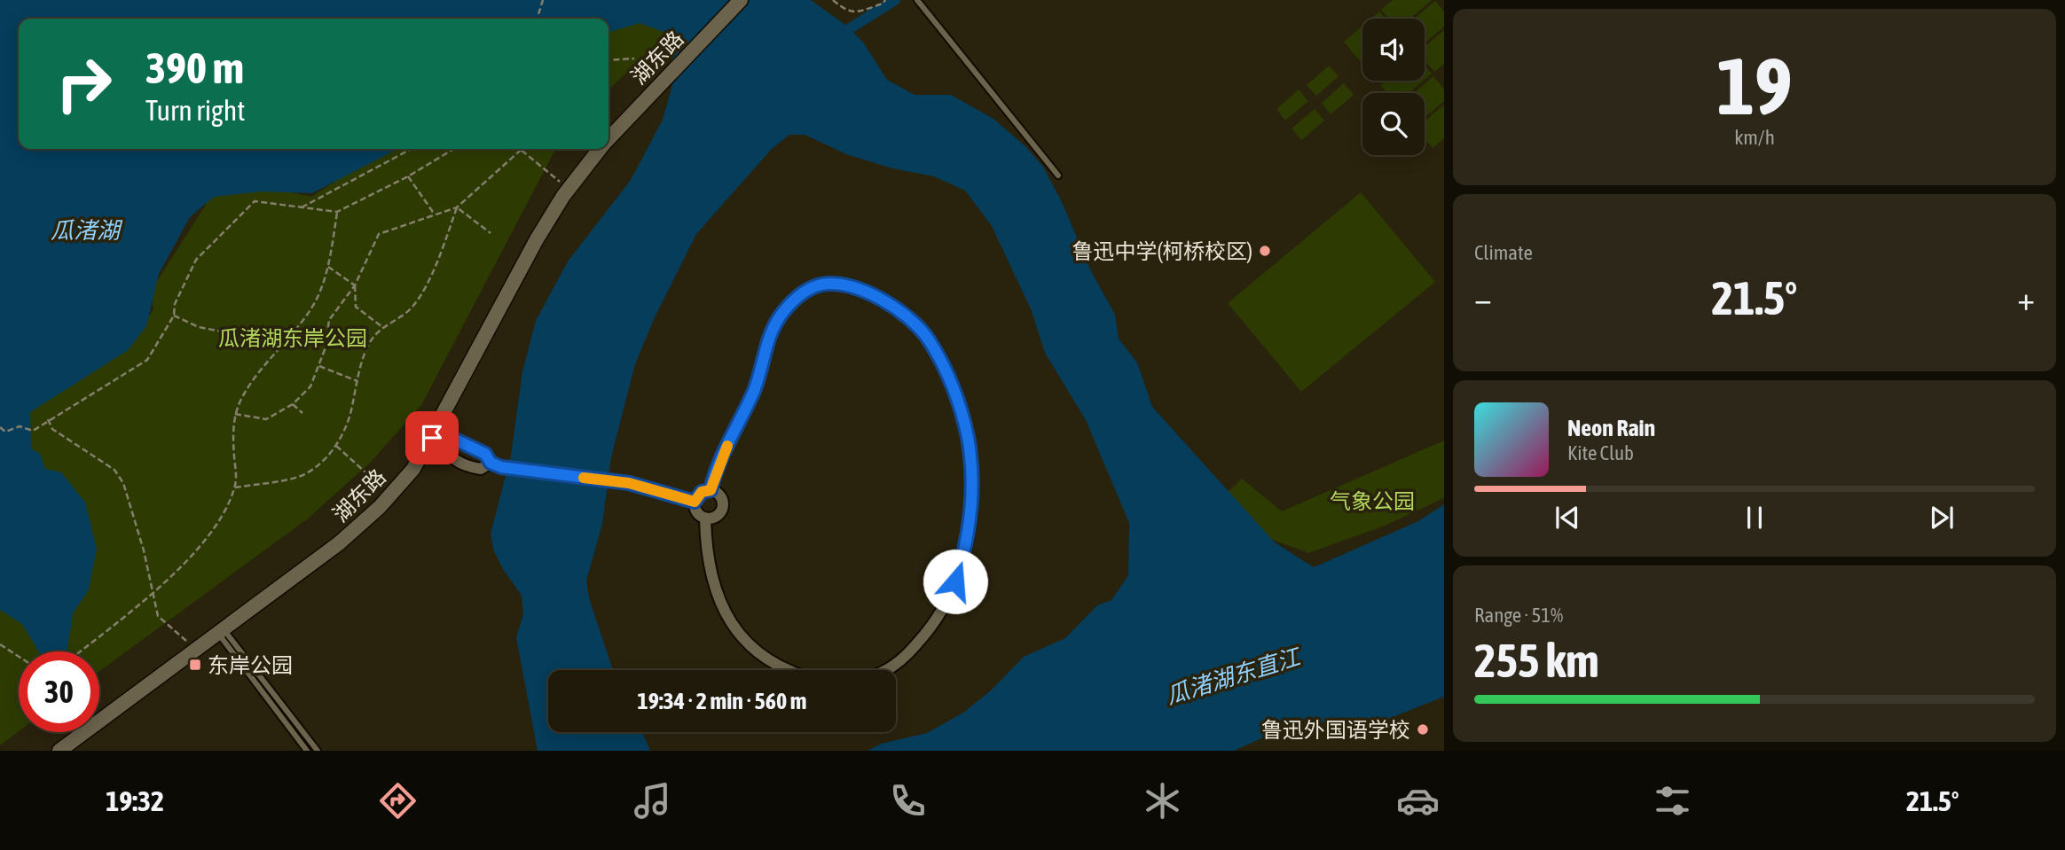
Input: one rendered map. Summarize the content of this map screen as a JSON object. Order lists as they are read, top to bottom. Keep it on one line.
{"streets":{"street":["湖东路"]},"water":["瓜渚湖","瓜渚湖东直江"],"parks":["瓜渚湖东岸公园","气象公园"],"places":{"other":["鲁迅中学(柯桥校区)","鲁迅外国语学校"],"transit":["东岸公园"]},"page":{"tile":[["19","km/h"],"Climate",["Range · 51%","255 km"]],"turn":["390 m","Turn right"],"heat":["−","21.5°","+"],"song":["Neon Rain","Kite Club"],"limit":"30","trip":"19:34 · 2 min · 560 m","tabs":["19:32","21.5°"]}}
